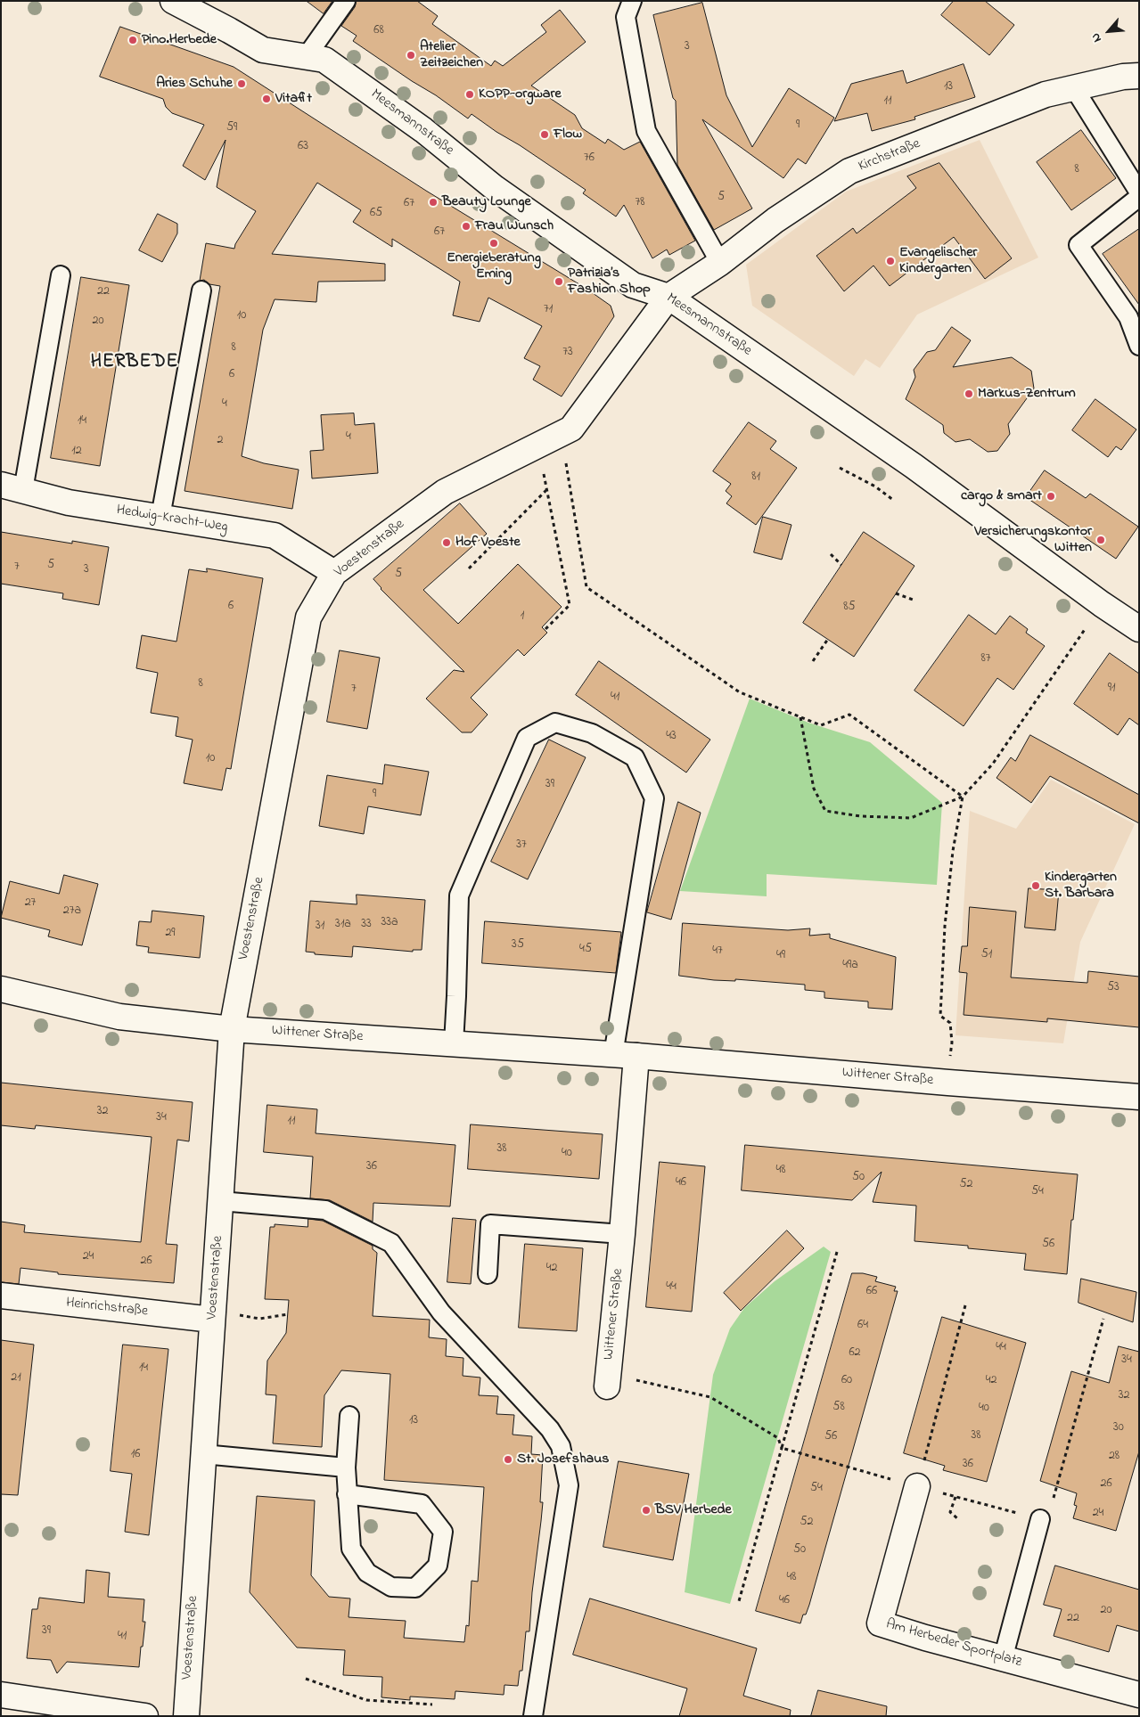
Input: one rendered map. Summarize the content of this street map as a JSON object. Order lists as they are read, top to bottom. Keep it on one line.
{"streets":{"street":["Meesmannstraße","Kirchstraße","Hedwig-Kracht-Weg","Voestenstraße","Wittener Straße","Heinrichstraße","Am Herbeder Sportplatz"]},"crossings":[["Meesmannstraße","Kirchstraße"],["Meesmannstraße","Voestenstraße"],["Kirchstraße","Voestenstraße"],["Hedwig-Kracht-Weg","Voestenstraße"],["Voestenstraße","Wittener Straße"],["Voestenstraße","Heinrichstraße"]],"districts":["HERBEDE"],"places":["Pino.Herbede","Atelier Zeitzeichen","Aries Schuhe","KOPP-orgware","Vitafit","Flow","Beauty Lounge","Frau Wunsch","Energieberatung Eming","Evangelischer Kindergarten","Patrizia’s Fashion Shop","Markus-Zentrum","cargo & smart","Versicherungskontor Witten","Hof Voeste","Kindergarten St. Barbara","St. Josefshaus","BSV Herbede"],"house_numbers":["68","3","13","11","9","59","63","76","8","5","78","67","65","67","22","71","10","20","8","73","6","4","14","4","2","12","81","5","7","3","5","6","85","1","87","8","91","7","41","43","10","39","9","37","27","27a","33a","31a","33","31","29","35","45","47","51","49","49a","53","32","34","11","38","40","36","48","50","46","52","54","56","24","26","42","44","66","64","44","62","34","14","21","60","42","32","58","40","13","30","38","56","16","28","36","26","54","24","52","50","48","46","20","22","39","41"],"north":"bottom left"}
